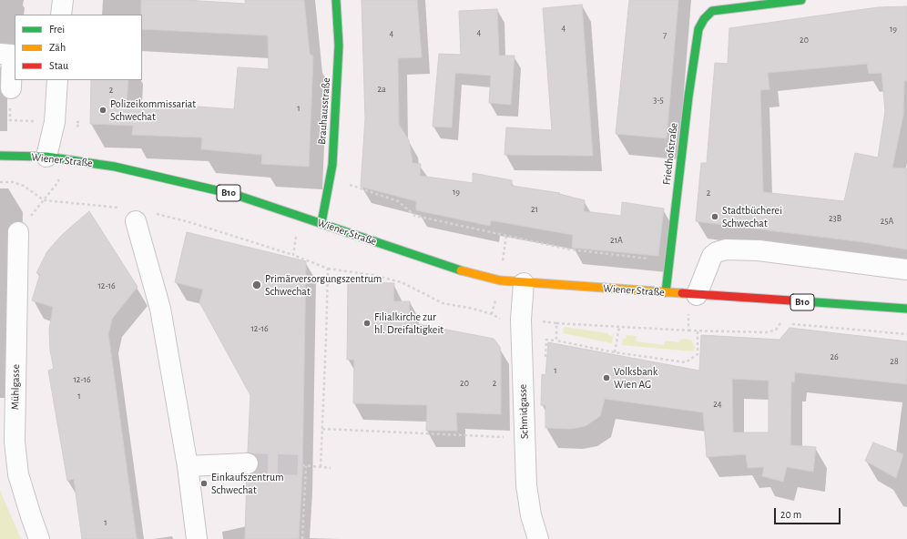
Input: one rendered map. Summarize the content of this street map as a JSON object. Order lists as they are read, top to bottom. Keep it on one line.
{"streets":{"main road":["Brauhausstraße","Friedhofstraße","Wiener Straße","B10"],"street":["Mühlgasse","Schmidgasse"]},"crossings":[["Brauhausstraße","Wiener Straße"],["Friedhofstraße","Wiener Straße"],["Wiener Straße","Schmidgasse"]],"places":["Polizeikommissariat Schwechat","Stadtbücherei Schwechat","Primärversorgungszentrum Schwechat","Filialkirche zur hl. Dreifaltigkeit","Volksbank Wien AG","Einkaufszentrum Schwechat"],"house_numbers":["4","19","4","4","7","20","2a","2","3-5","1","19","2","21","23B","25A","21A","12-16","12-16","26","28","1","12-16","20","2","1","24","1"],"legend":["Frei","Zäh","Stau"],"scale_bar":"20 m"}
